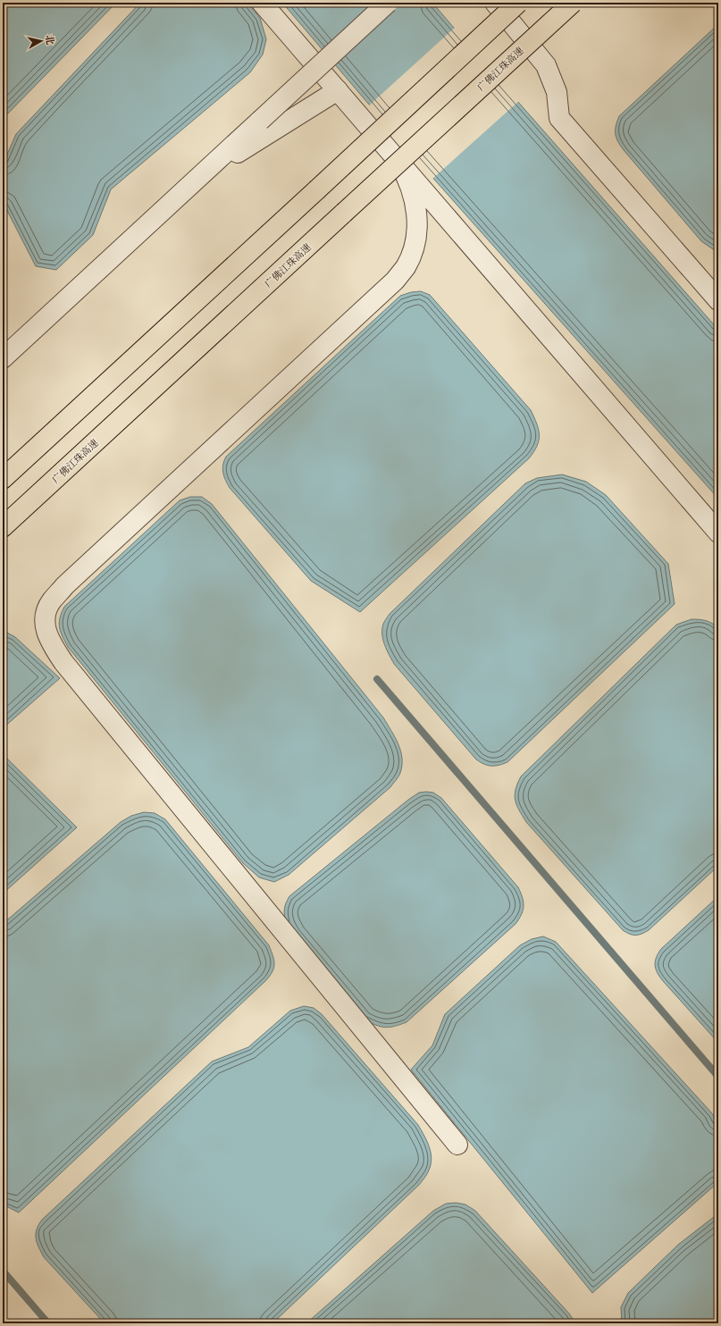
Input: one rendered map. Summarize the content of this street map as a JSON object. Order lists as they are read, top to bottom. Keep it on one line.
{"streets":{"highway":["广佛江珠高速"]},"north":"right"}
